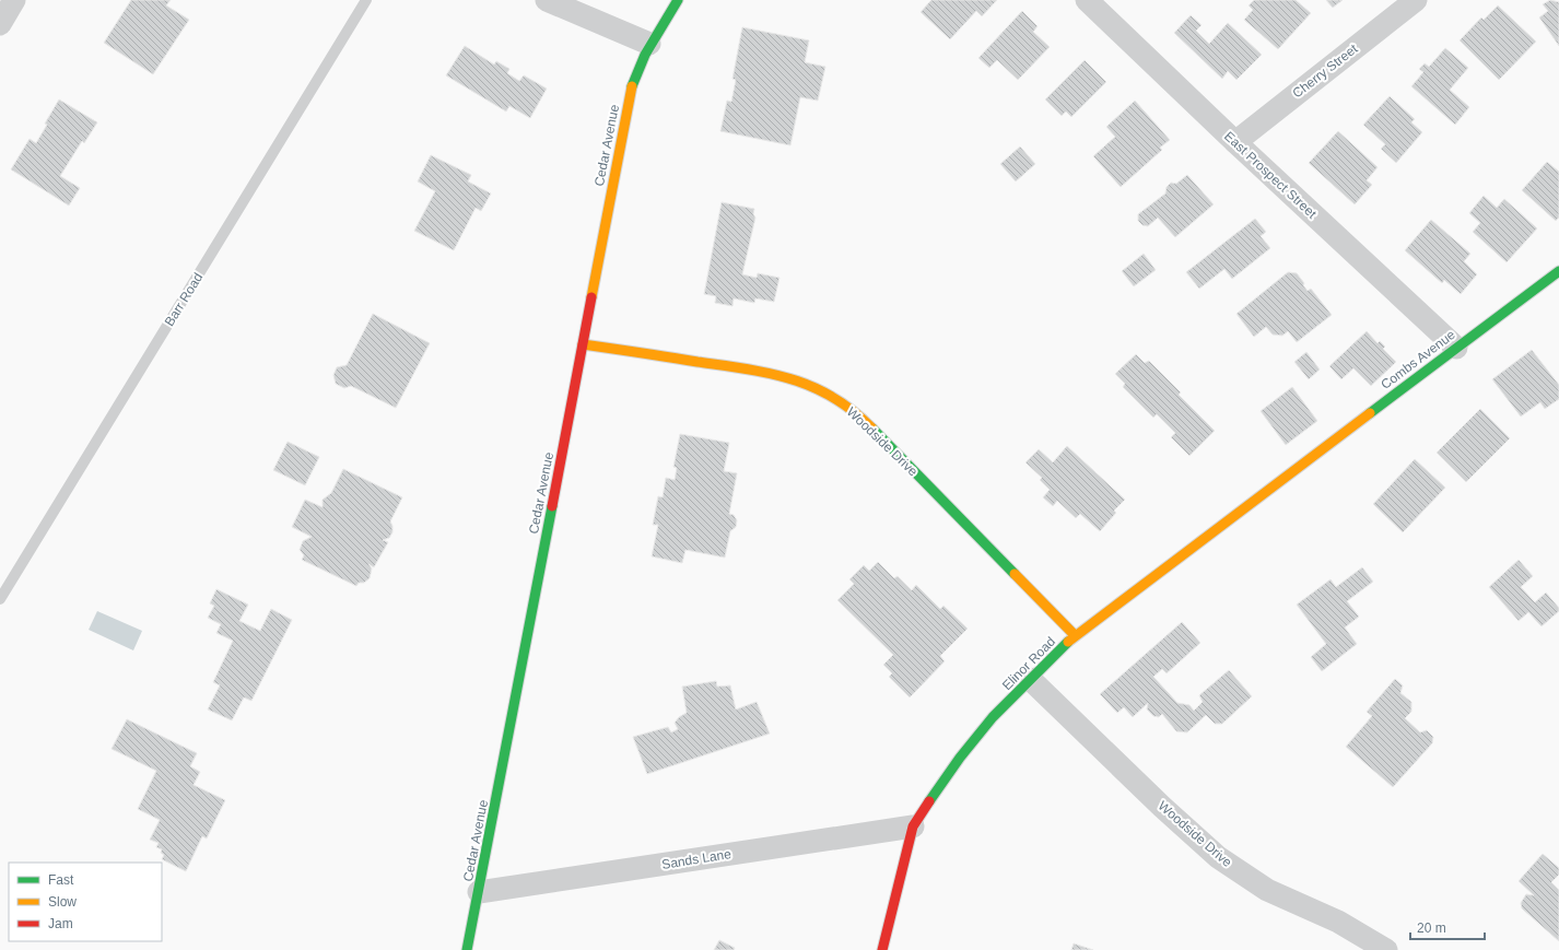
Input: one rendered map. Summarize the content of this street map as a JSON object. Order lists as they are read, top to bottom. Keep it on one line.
{"streets":{"street":["Cherry Street","Cedar Avenue","East Prospect Street","Combs Avenue","Woodside Drive","Elinor Road","Sands Lane"],"lane":["Barr Road"]},"crossings":[["Cherry Street","East Prospect Street"],["Cedar Avenue","Woodside Drive"],["Cedar Avenue","Sands Lane"],["East Prospect Street","Combs Avenue"],["Combs Avenue","Elinor Road"],["Woodside Drive","Elinor Road"],["Elinor Road","Sands Lane"]],"legend":["Fast","Slow","Jam"],"scale_bar":"20 m"}
